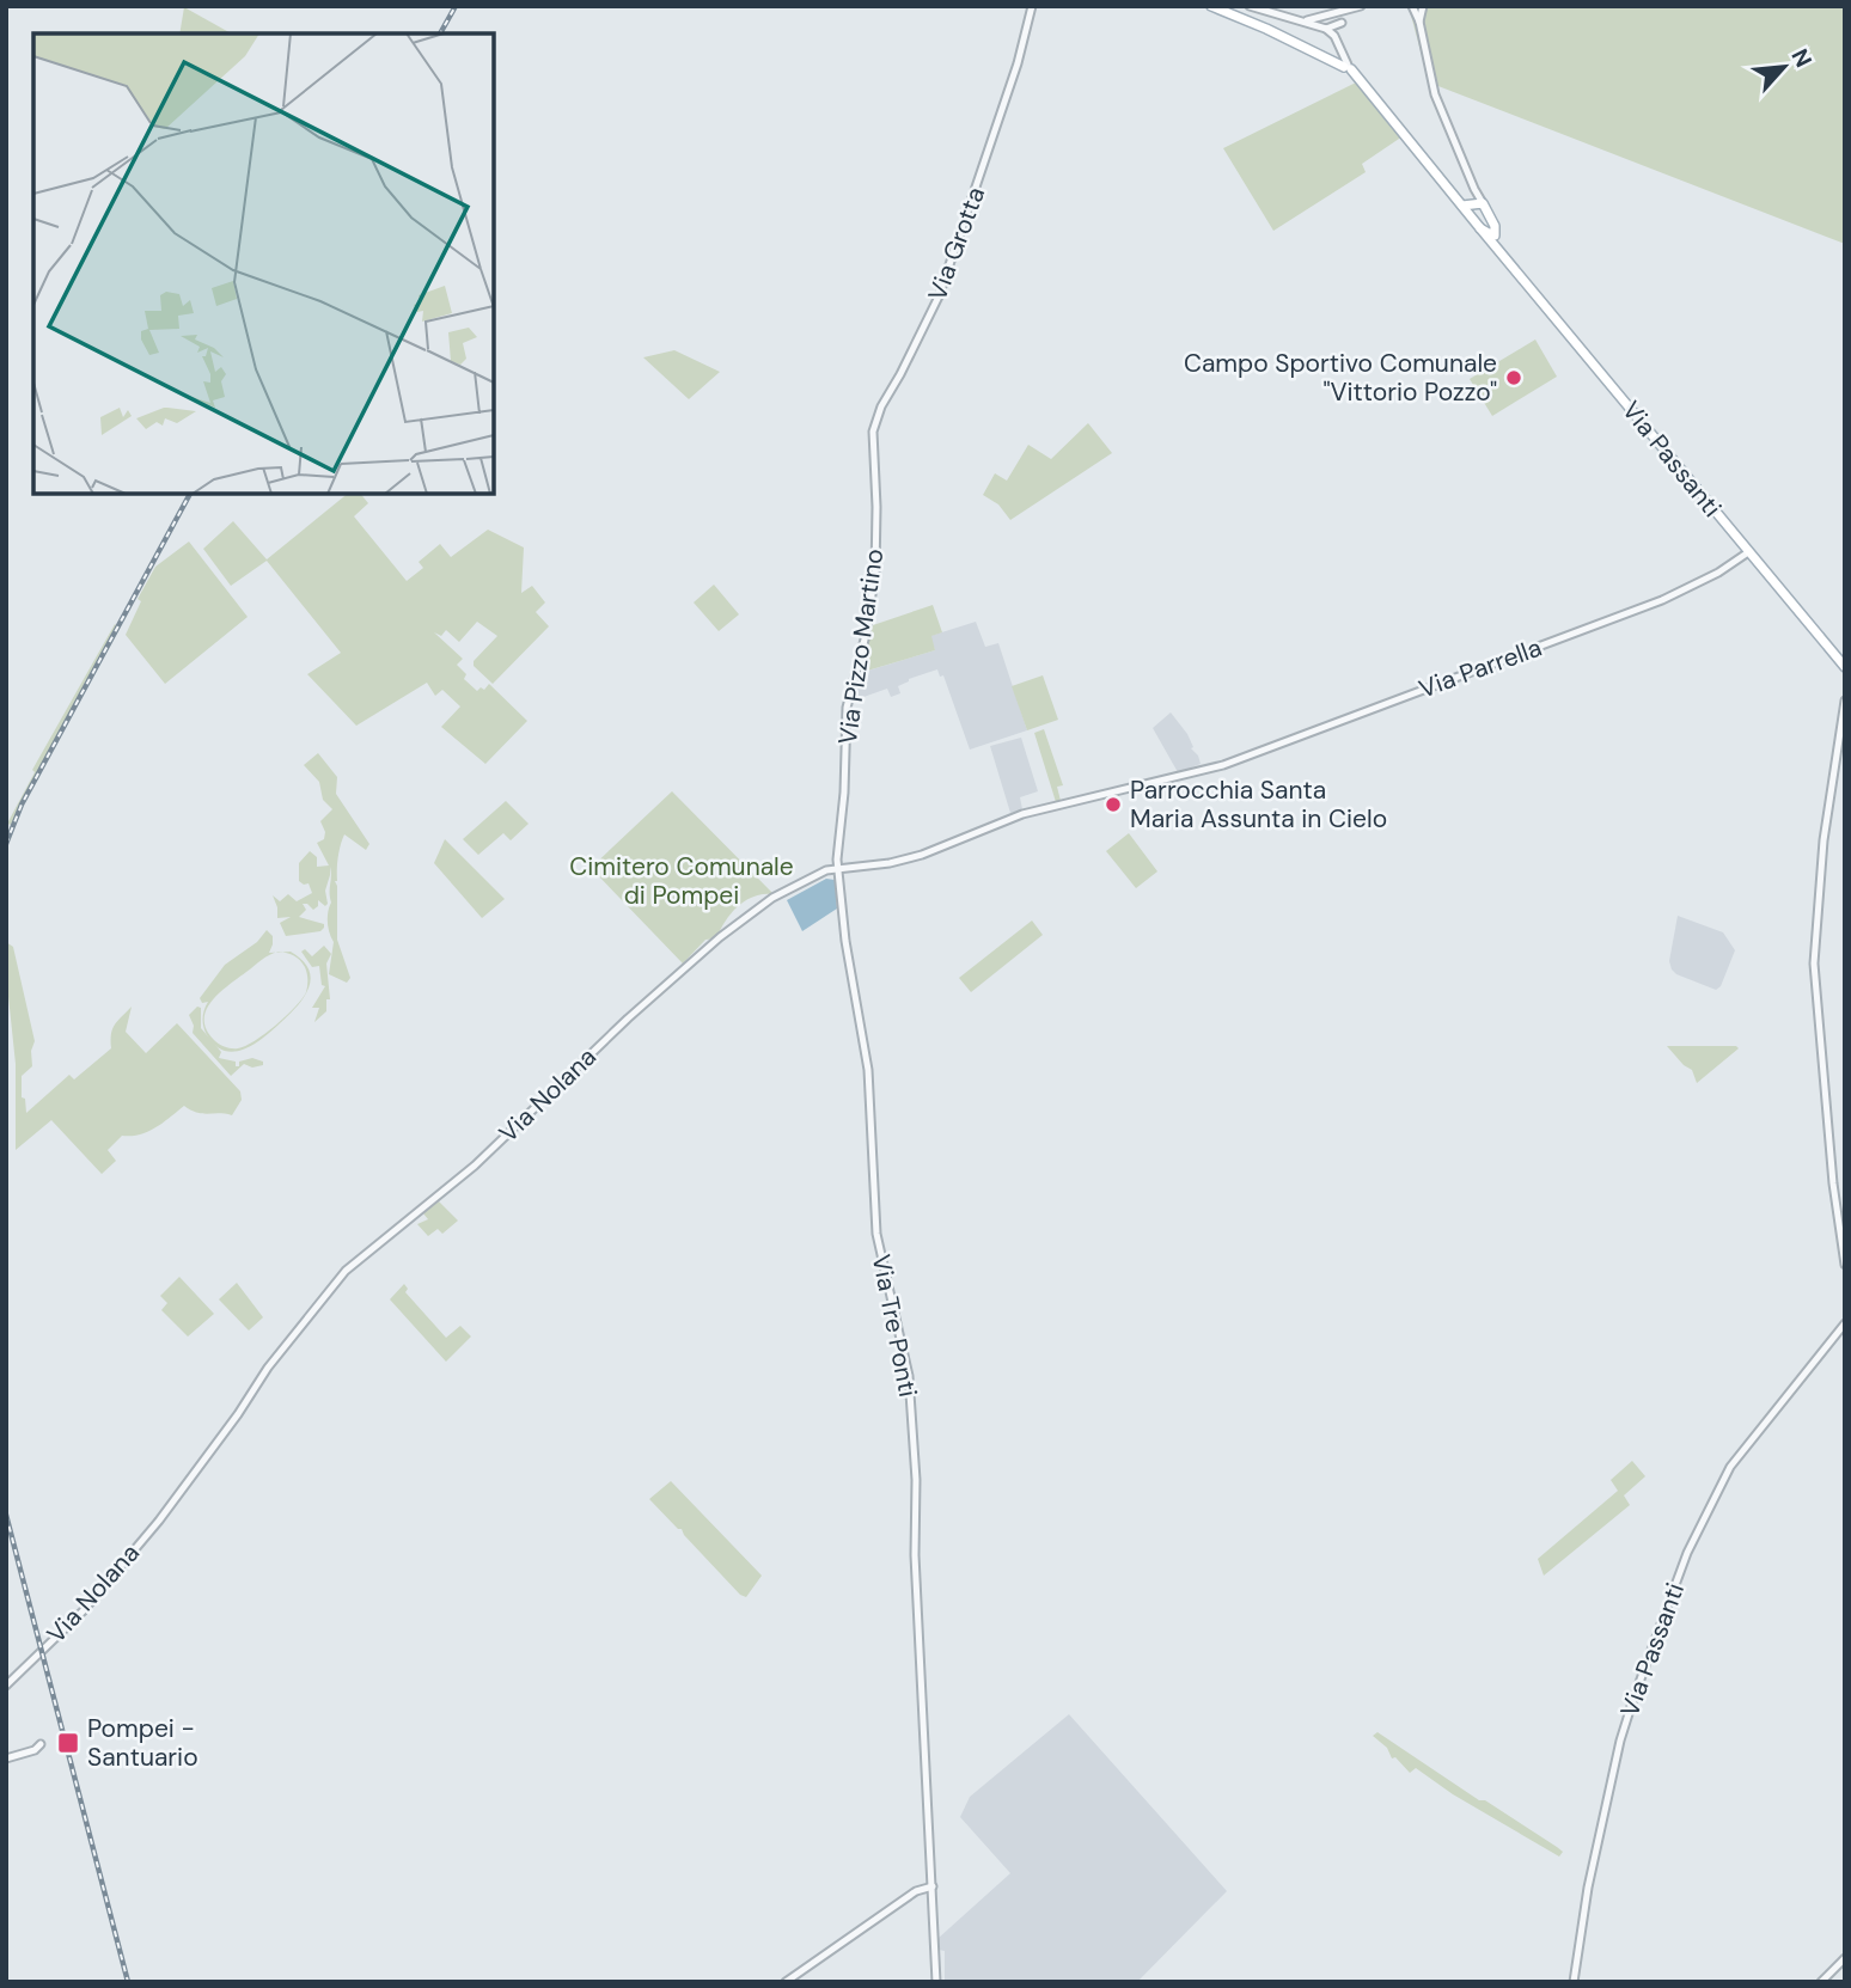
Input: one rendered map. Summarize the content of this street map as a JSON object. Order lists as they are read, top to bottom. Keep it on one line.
{"streets":{"main road":["Via Passanti"],"street":["Via Grotta","Via Pizzo Martino","Via Parrella","Via Nolana","Via Tre Ponti"]},"crossings":[["Via Grotta","Via Pizzo Martino"],["Via Passanti","Via Parrella"],["Via Pizzo Martino","Via Nolana"],["Via Pizzo Martino","Via Tre Ponti"],["Via Parrella","Via Nolana"],["Via Nolana","Via Tre Ponti"]],"parks":["Cimitero Comunale di Pompei"],"places":{"other":["Campo Sportivo Comunale \"Vittorio Pozzo\"","Parrocchia Santa Maria Assunta in Cielo"],"transit":["Pompei - Santuario"]},"north":"top right"}
